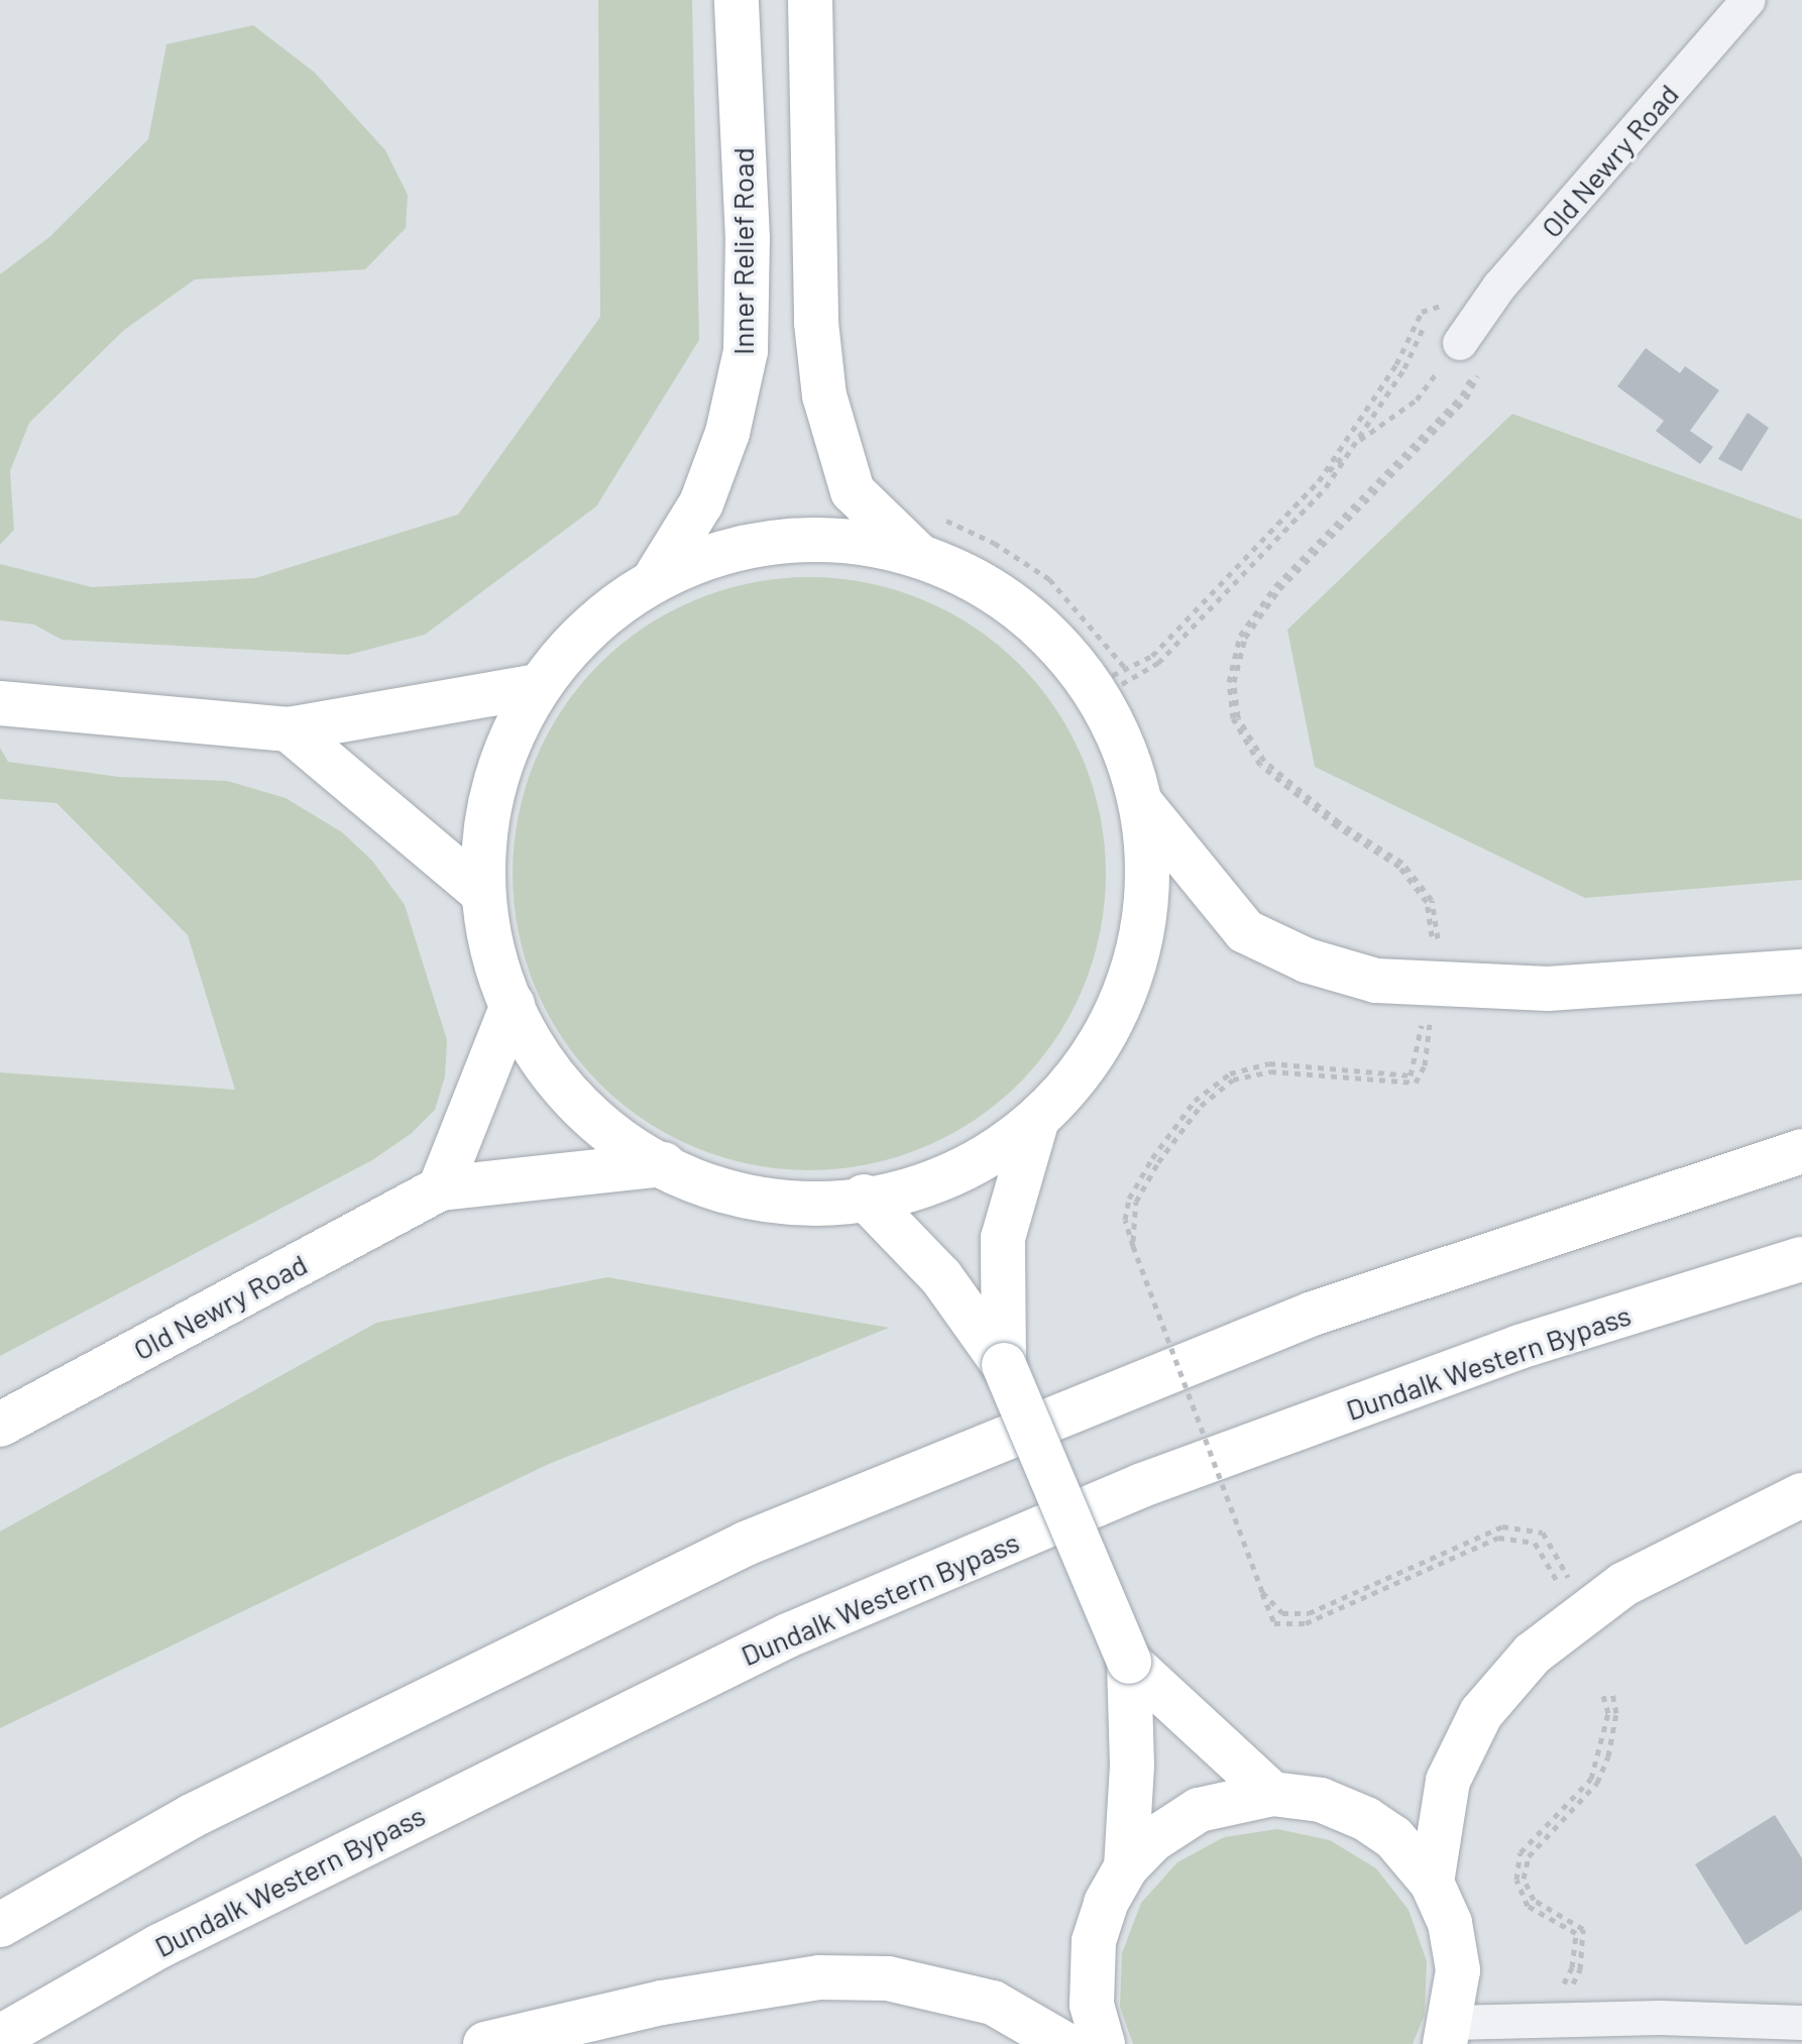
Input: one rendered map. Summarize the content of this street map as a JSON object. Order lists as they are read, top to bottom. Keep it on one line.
{"streets":{"main road":["Old Newry Road","Inner Relief Road","Dundalk Western Bypass"]}}
